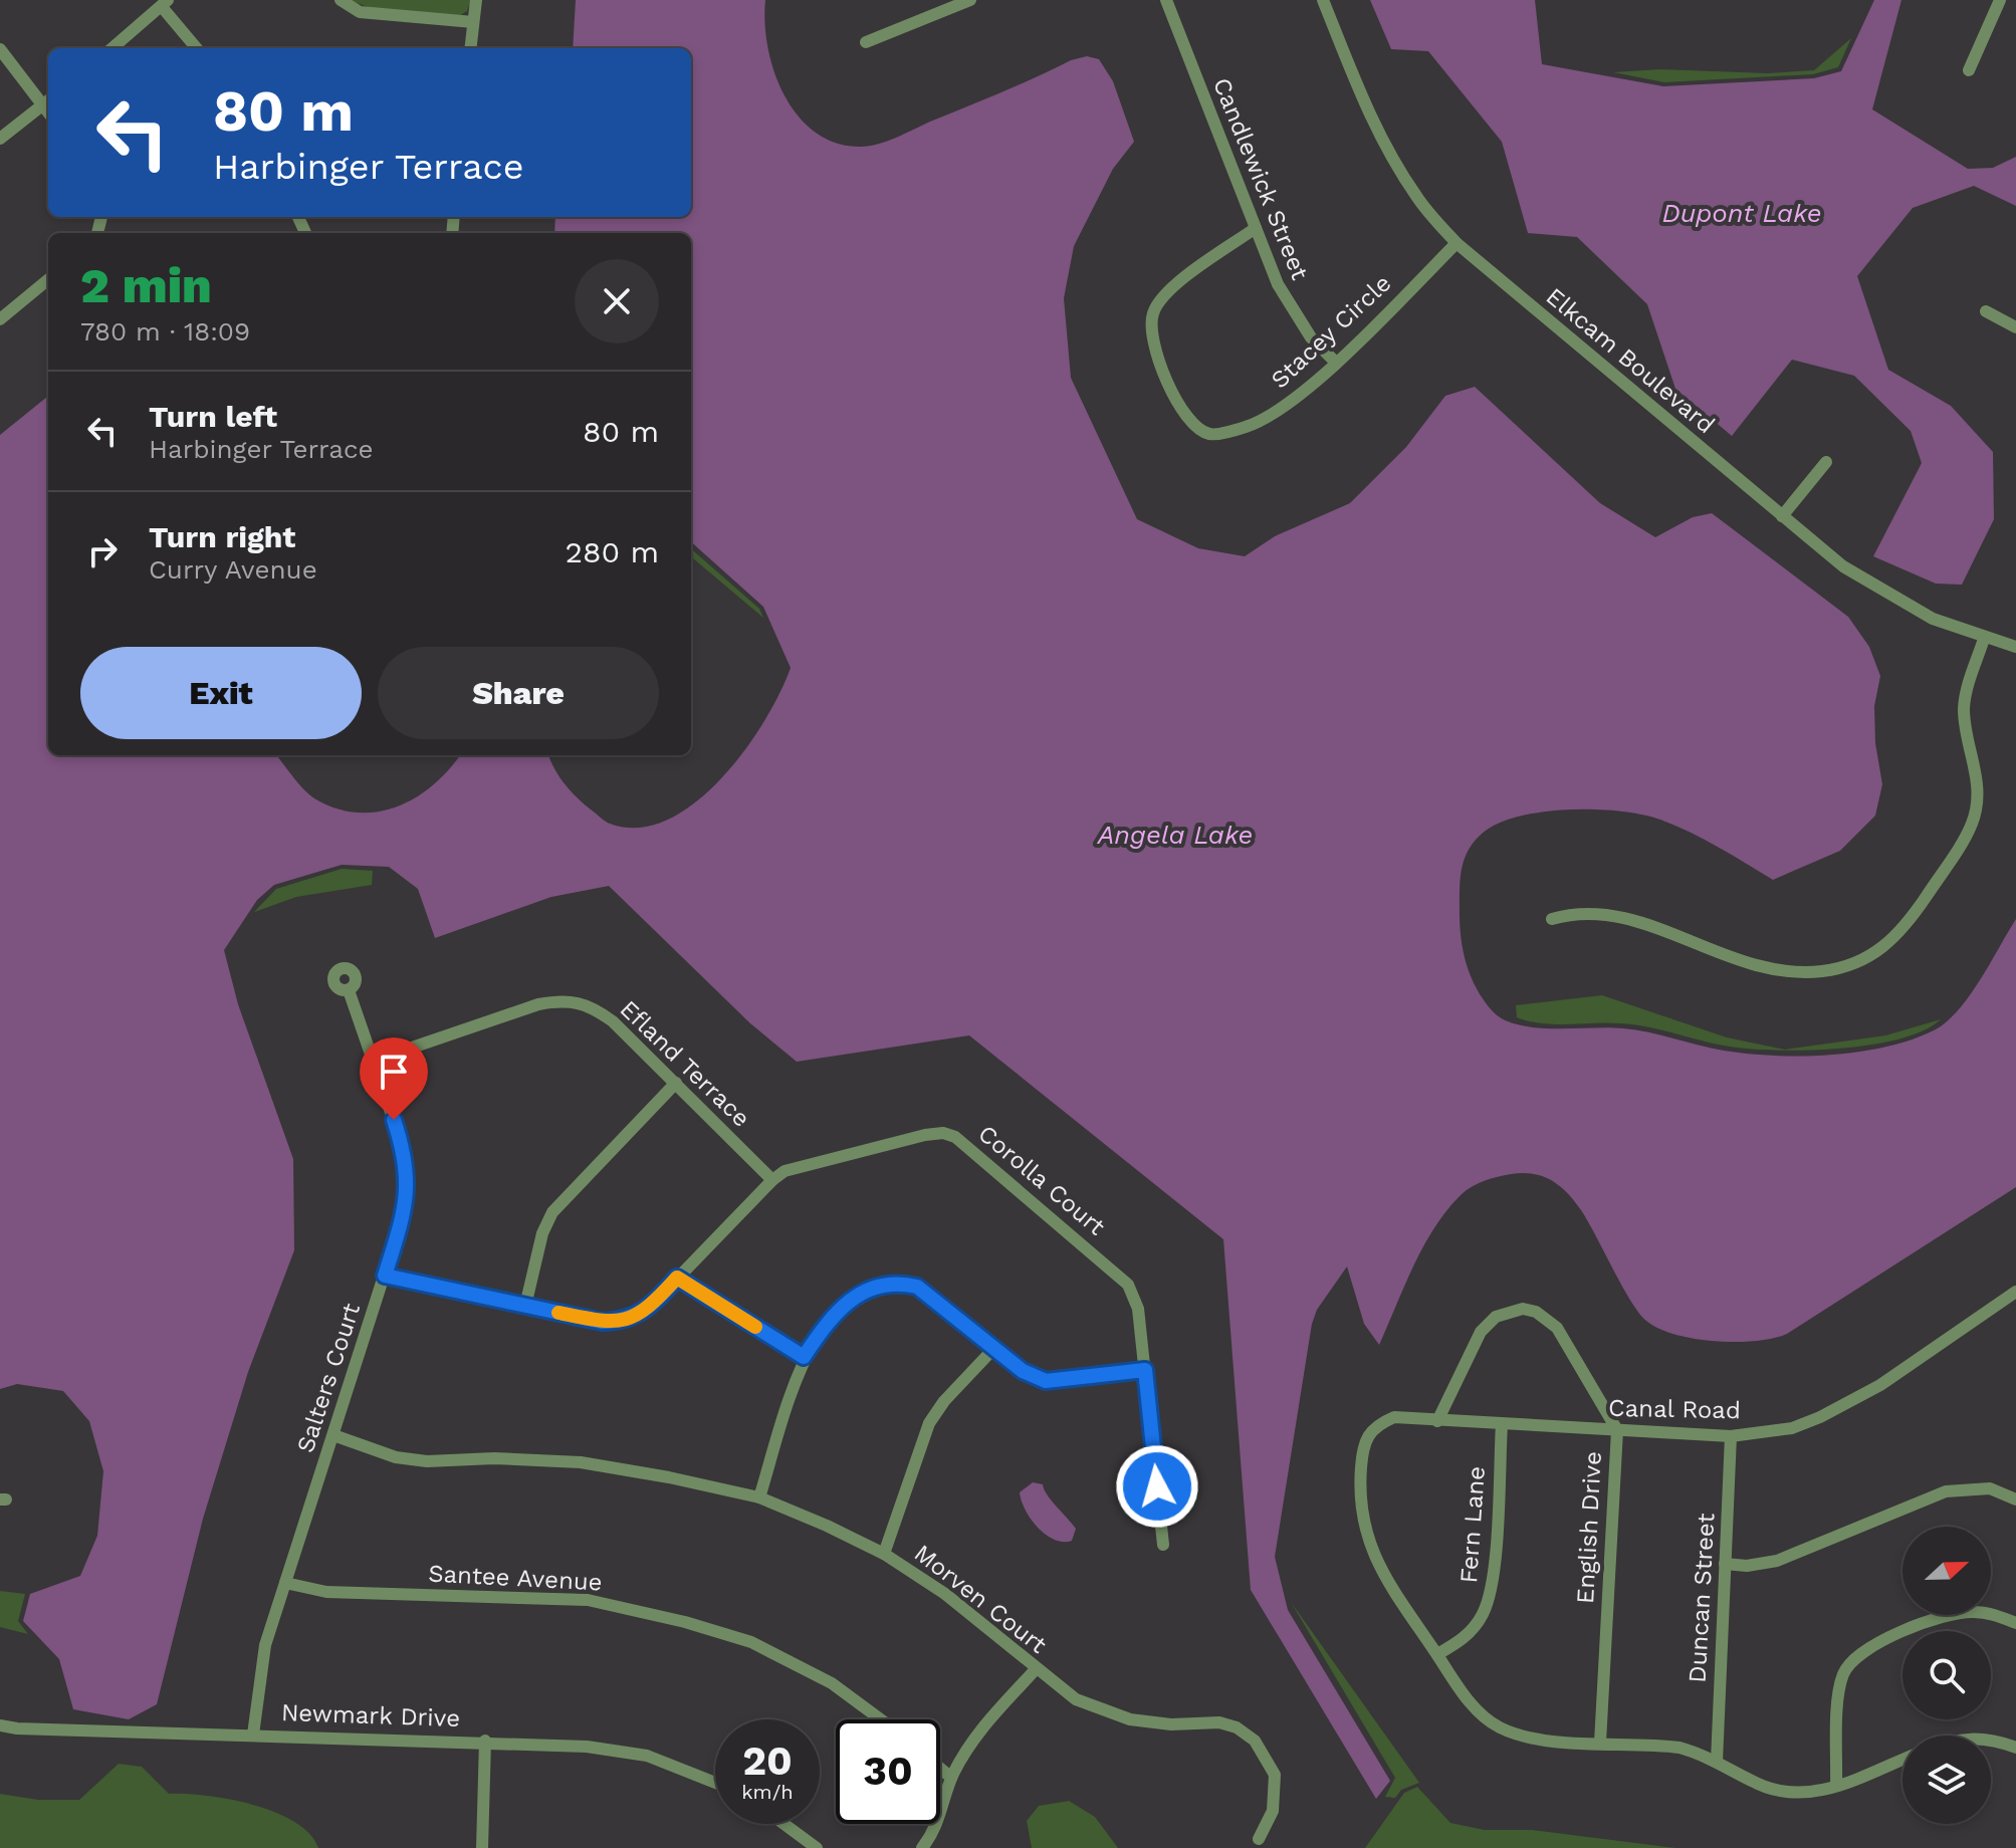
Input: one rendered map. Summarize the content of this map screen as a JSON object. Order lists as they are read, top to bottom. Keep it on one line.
{"streets":{"street":["Candlewick Street","Stacey Circle","Elkcam Boulevard","Efland Terrace","Corolla Court","Salters Court","Canal Road","Fern Lane","English Drive","Santee Avenue","Duncan Street","Morven Court","Newmark Drive"]},"crossings":[["Candlewick Street","Stacey Circle"],["Stacey Circle","Elkcam Boulevard"],["Efland Terrace","Corolla Court"],["Efland Terrace","Salters Court"],["Corolla Court","Salters Court"],["Salters Court","Santee Avenue"],["Salters Court","Morven Court"],["Salters Court","Newmark Drive"],["Canal Road","Fern Lane"],["Canal Road","English Drive"],["Canal Road","Duncan Street"]],"water":["Dupont Lake","Angela Lake"],"north":"right","page":{"turn":["80 m","Harbinger Terrace"],"heading":["2 min","780 m · 18:09"],"list":[{"name":"Turn left","note":"Harbinger Terrace","value":"80 m"},{"name":"Turn right","note":"Curry Avenue","value":"280 m"}],"buttons":["Exit","Share"],"speed":"20 km/h","limit":"30"}}
